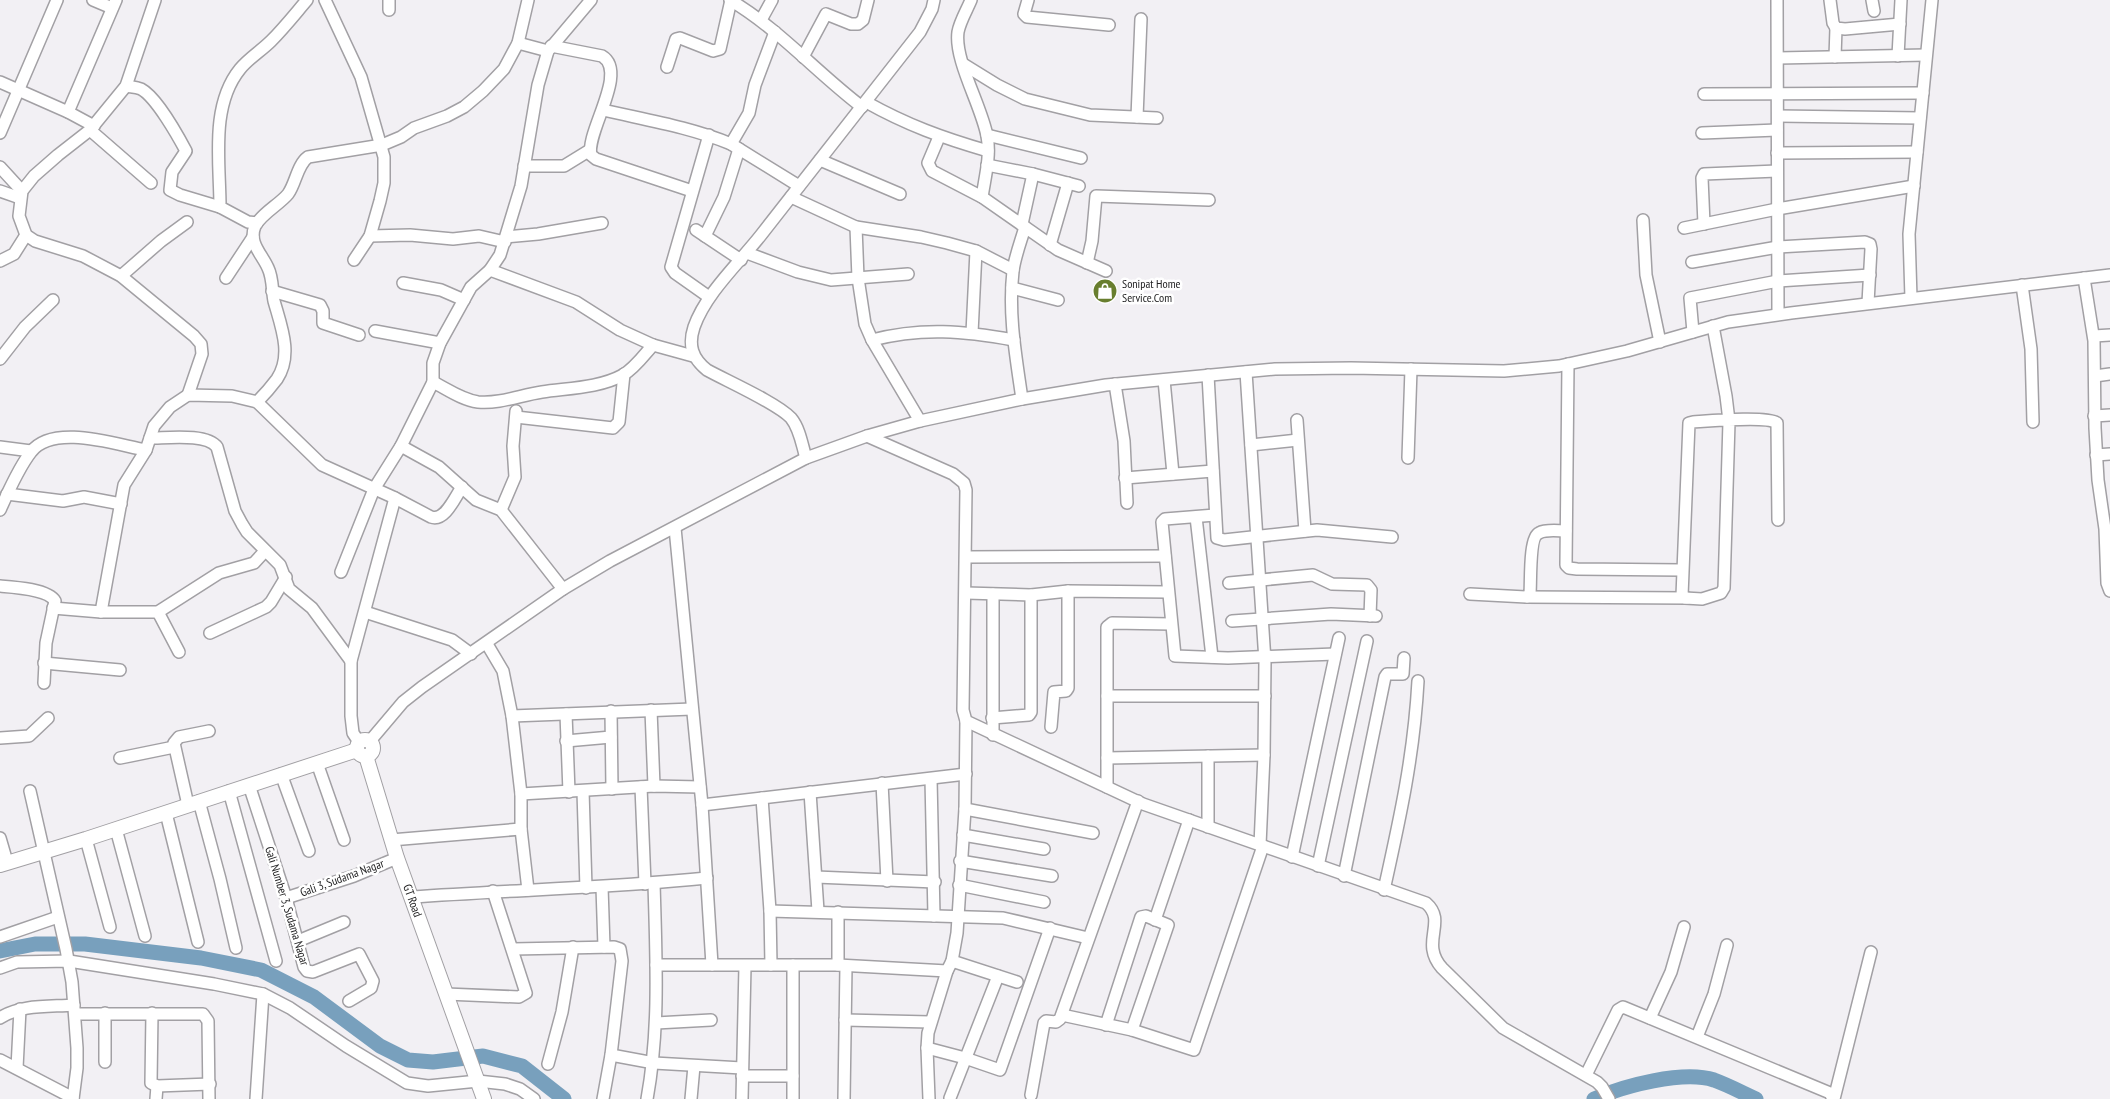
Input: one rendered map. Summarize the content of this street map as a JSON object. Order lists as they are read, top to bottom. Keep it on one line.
{"streets":{"main road":["GT Road"],"street":["Gali 3, Sudama Nagar","Gali Number 3, Sudama Nagar"]},"crossings":[["Gali 3, Sudama Nagar","GT Road"],["Gali 3, Sudama Nagar","Gali Number 3, Sudama Nagar"]],"places":{"shop":["Sonipat Home Service.Com"]}}
